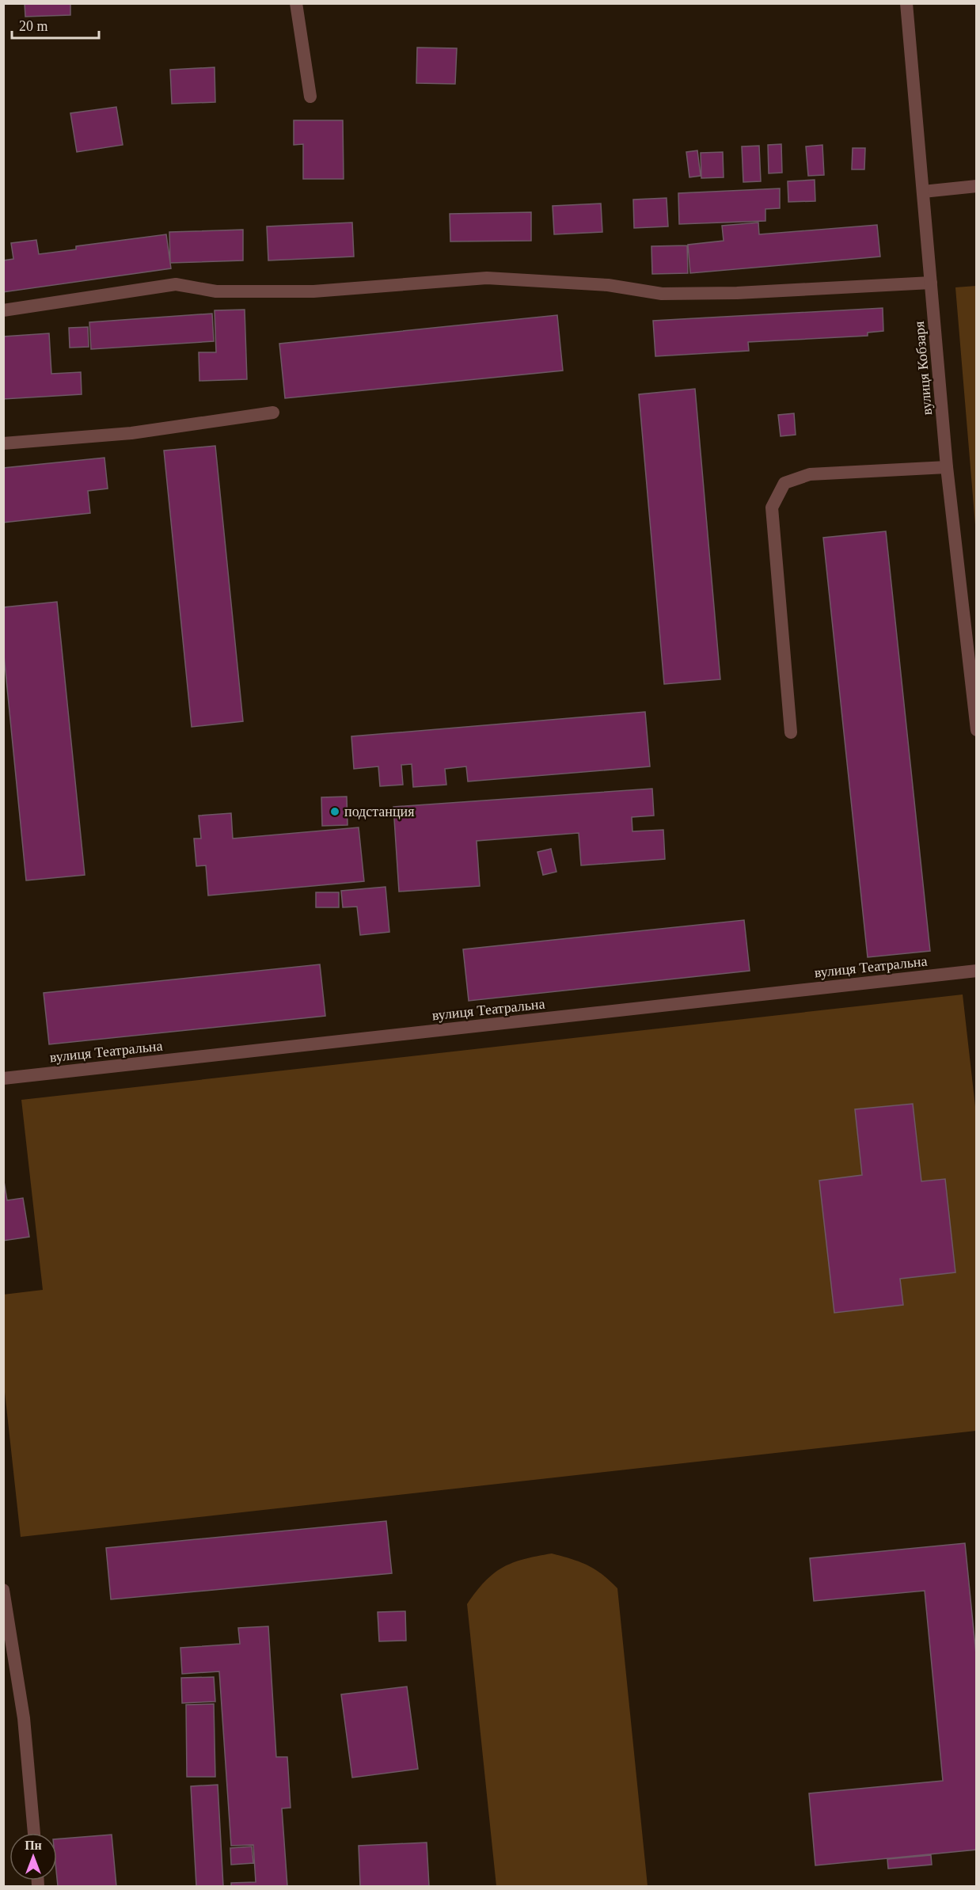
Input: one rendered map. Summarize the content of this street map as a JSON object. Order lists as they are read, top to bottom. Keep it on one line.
{"streets":{"street":["вулиця Кобзаря","вулиця Театральна"]},"places":["подстанция"],"scale_bar":"20 m","north":"top"}
